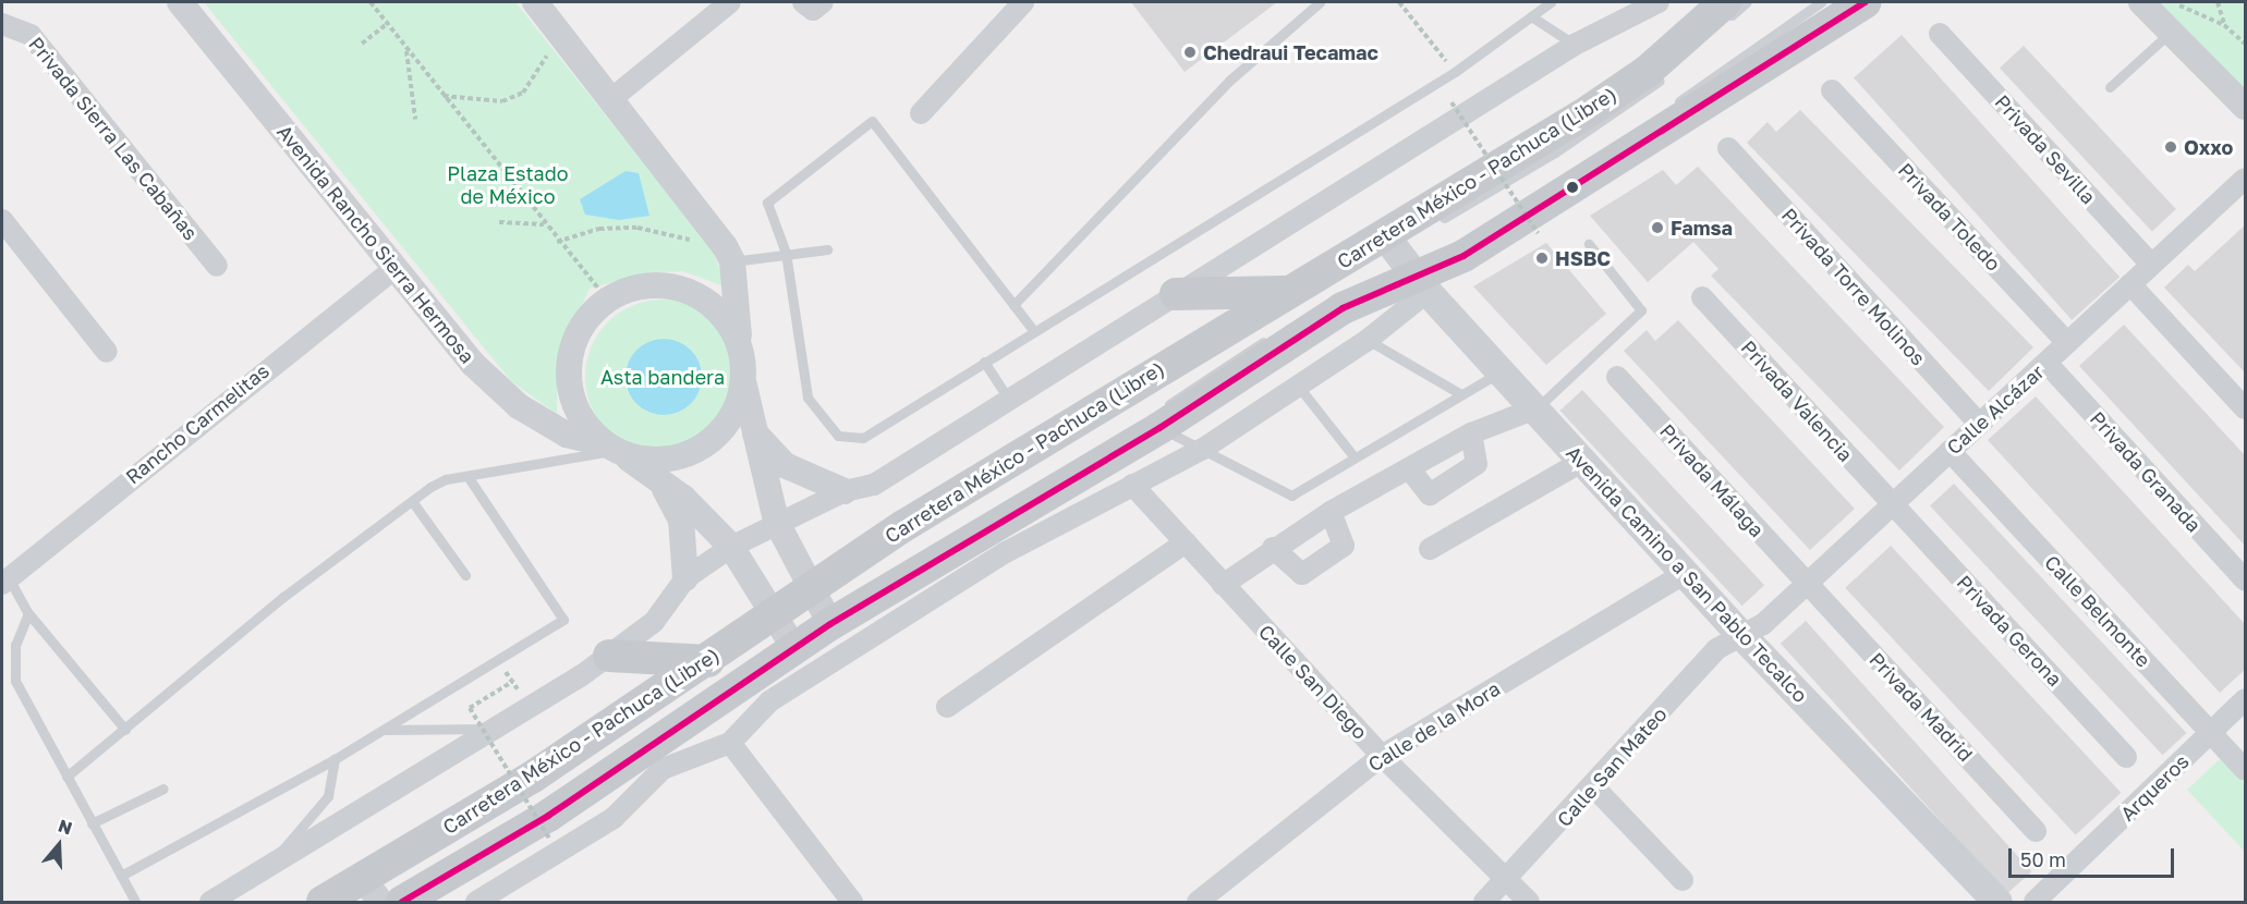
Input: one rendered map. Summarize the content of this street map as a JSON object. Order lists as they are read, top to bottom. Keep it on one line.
{"streets":{"main road":["Carretera México - Pachuca (Libre)","Avenida Camino a San Pablo Tecalco"],"street":["Privada Sierra Las Cabañas","Privada Sevilla","Privada Toledo","Avenida Rancho Sierra Hermosa","Privada Torre Molinos","Privada Valencia","Calle Alcázar","Rancho Carmelitas","Privada Granada","Privada Málaga","Calle Belmonte","Privada Gerona","Calle San Diego","Privada Madrid","Calle de la Mora","Calle San Mateo","Arqueros"]},"crossings":[["Privada Sevilla","Calle Alcázar"],["Carretera México - Pachuca (Libre)","Avenida Rancho Sierra Hermosa"],["Carretera México - Pachuca (Libre)","Avenida Camino a San Pablo Tecalco"],["Privada Toledo","Calle Alcázar"],["Avenida Rancho Sierra Hermosa","Rancho Carmelitas"],["Privada Torre Molinos","Calle Alcázar"],["Privada Valencia","Calle Alcázar"],["Privada Valencia","Privada Gerona"],["Calle Alcázar","Privada Granada"],["Calle Alcázar","Privada Málaga"],["Calle Alcázar","Avenida Camino a San Pablo Tecalco"],["Calle Alcázar","Calle Belmonte"],["Calle Alcázar","Privada Gerona"],["Calle Alcázar","Privada Madrid"],["Calle Alcázar","Calle San Mateo"],["Privada Málaga","Privada Madrid"],["Avenida Camino a San Pablo Tecalco","Calle de la Mora"],["Avenida Camino a San Pablo Tecalco","Calle San Mateo"],["Calle Belmonte","Arqueros"],["Calle San Diego","Calle de la Mora"],["Calle San Diego","Calle San Mateo"]],"parks":["Plaza Estado de México","Asta bandera"],"places":["Chedraui Tecamac","Oxxo","Famsa","HSBC"],"scale_bar":"50 m","north":"top"}
